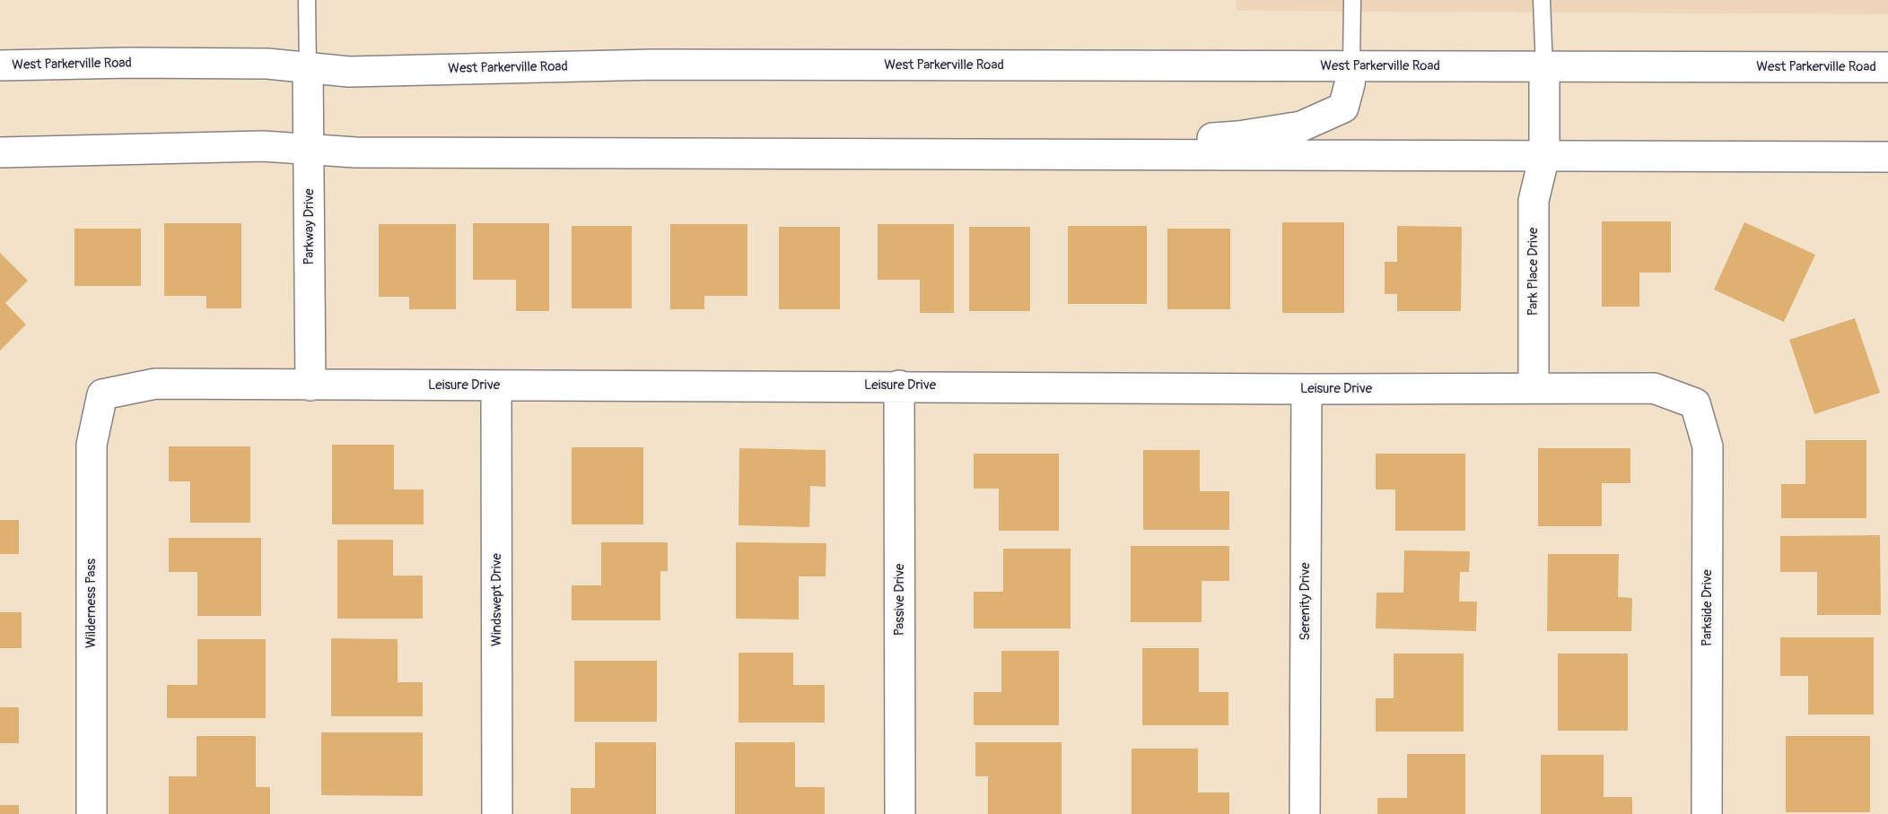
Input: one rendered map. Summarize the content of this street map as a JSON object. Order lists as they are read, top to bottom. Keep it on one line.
{"streets":{"street":["West Parkerville Road","Parkway Drive","Park Place Drive","Leisure Drive","Windswept Drive","Passive Drive","Serenity Drive","Wilderness Pass","Parkside Drive"]},"crossings":[["West Parkerville Road","Parkway Drive"],["West Parkerville Road","Park Place Drive"],["Parkway Drive","Leisure Drive"],["Park Place Drive","Leisure Drive"],["Leisure Drive","Windswept Drive"],["Leisure Drive","Passive Drive"],["Leisure Drive","Serenity Drive"],["Leisure Drive","Wilderness Pass"],["Leisure Drive","Parkside Drive"]]}
